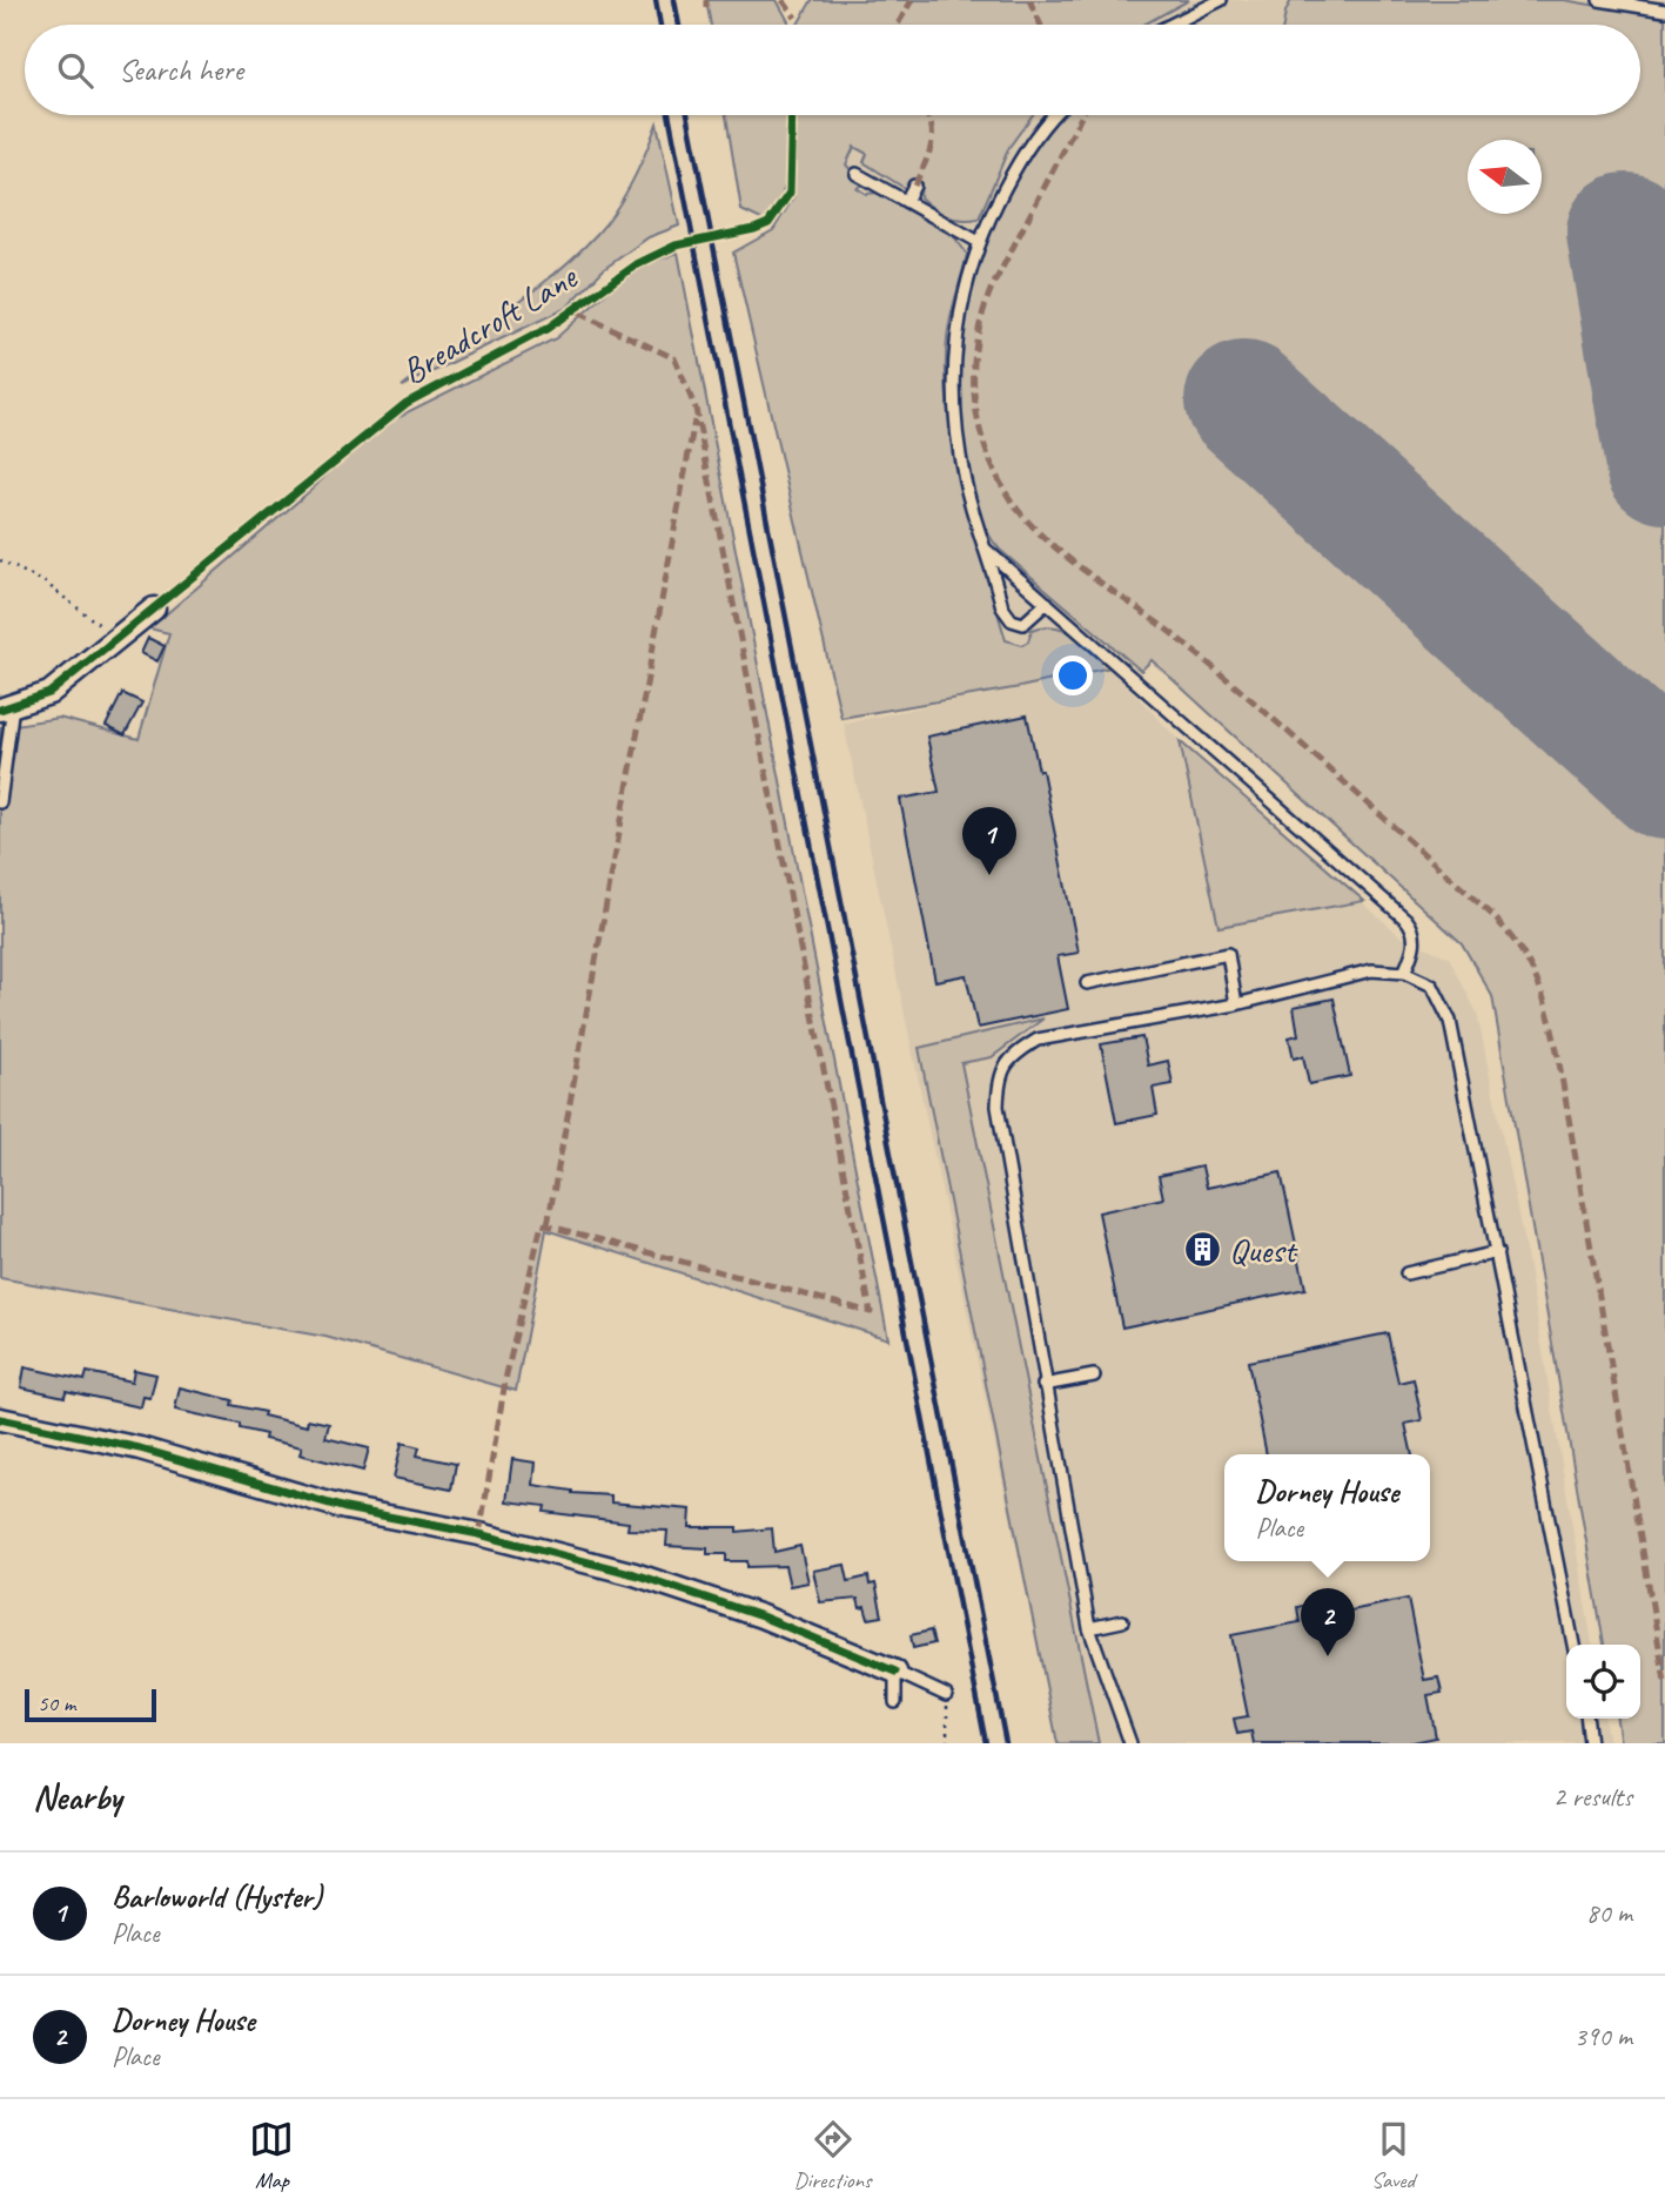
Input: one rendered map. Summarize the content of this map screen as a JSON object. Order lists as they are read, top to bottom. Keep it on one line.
{"streets":{"cycle path":["Breadcroft Lane"]},"places":{"building":["Quest"]},"scale_bar":"50 m","north":"left","page":{"search":"Search here","pins":["1","2"],"popup":["Dorney House","Place"],"scale":"50 m","heading":["Nearby","2 results"],"list":[{"mark":"1","name":"Barloworld (Hyster)","note":"Place","value":"80 m"},{"mark":"2","name":"Dorney House","note":"Place","value":"390 m"}],"nav":["Map","Directions","Saved"]}}
